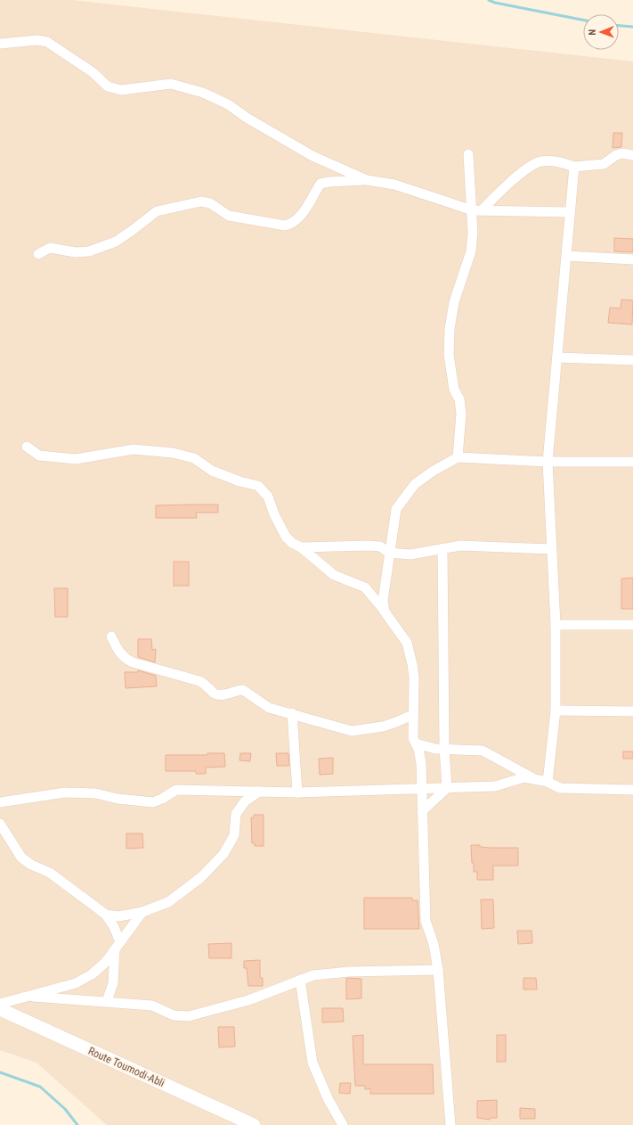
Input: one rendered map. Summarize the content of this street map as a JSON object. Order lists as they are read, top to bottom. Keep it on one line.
{"streets":{"street":["Route Toumodi-Abli"]},"north":"left"}
